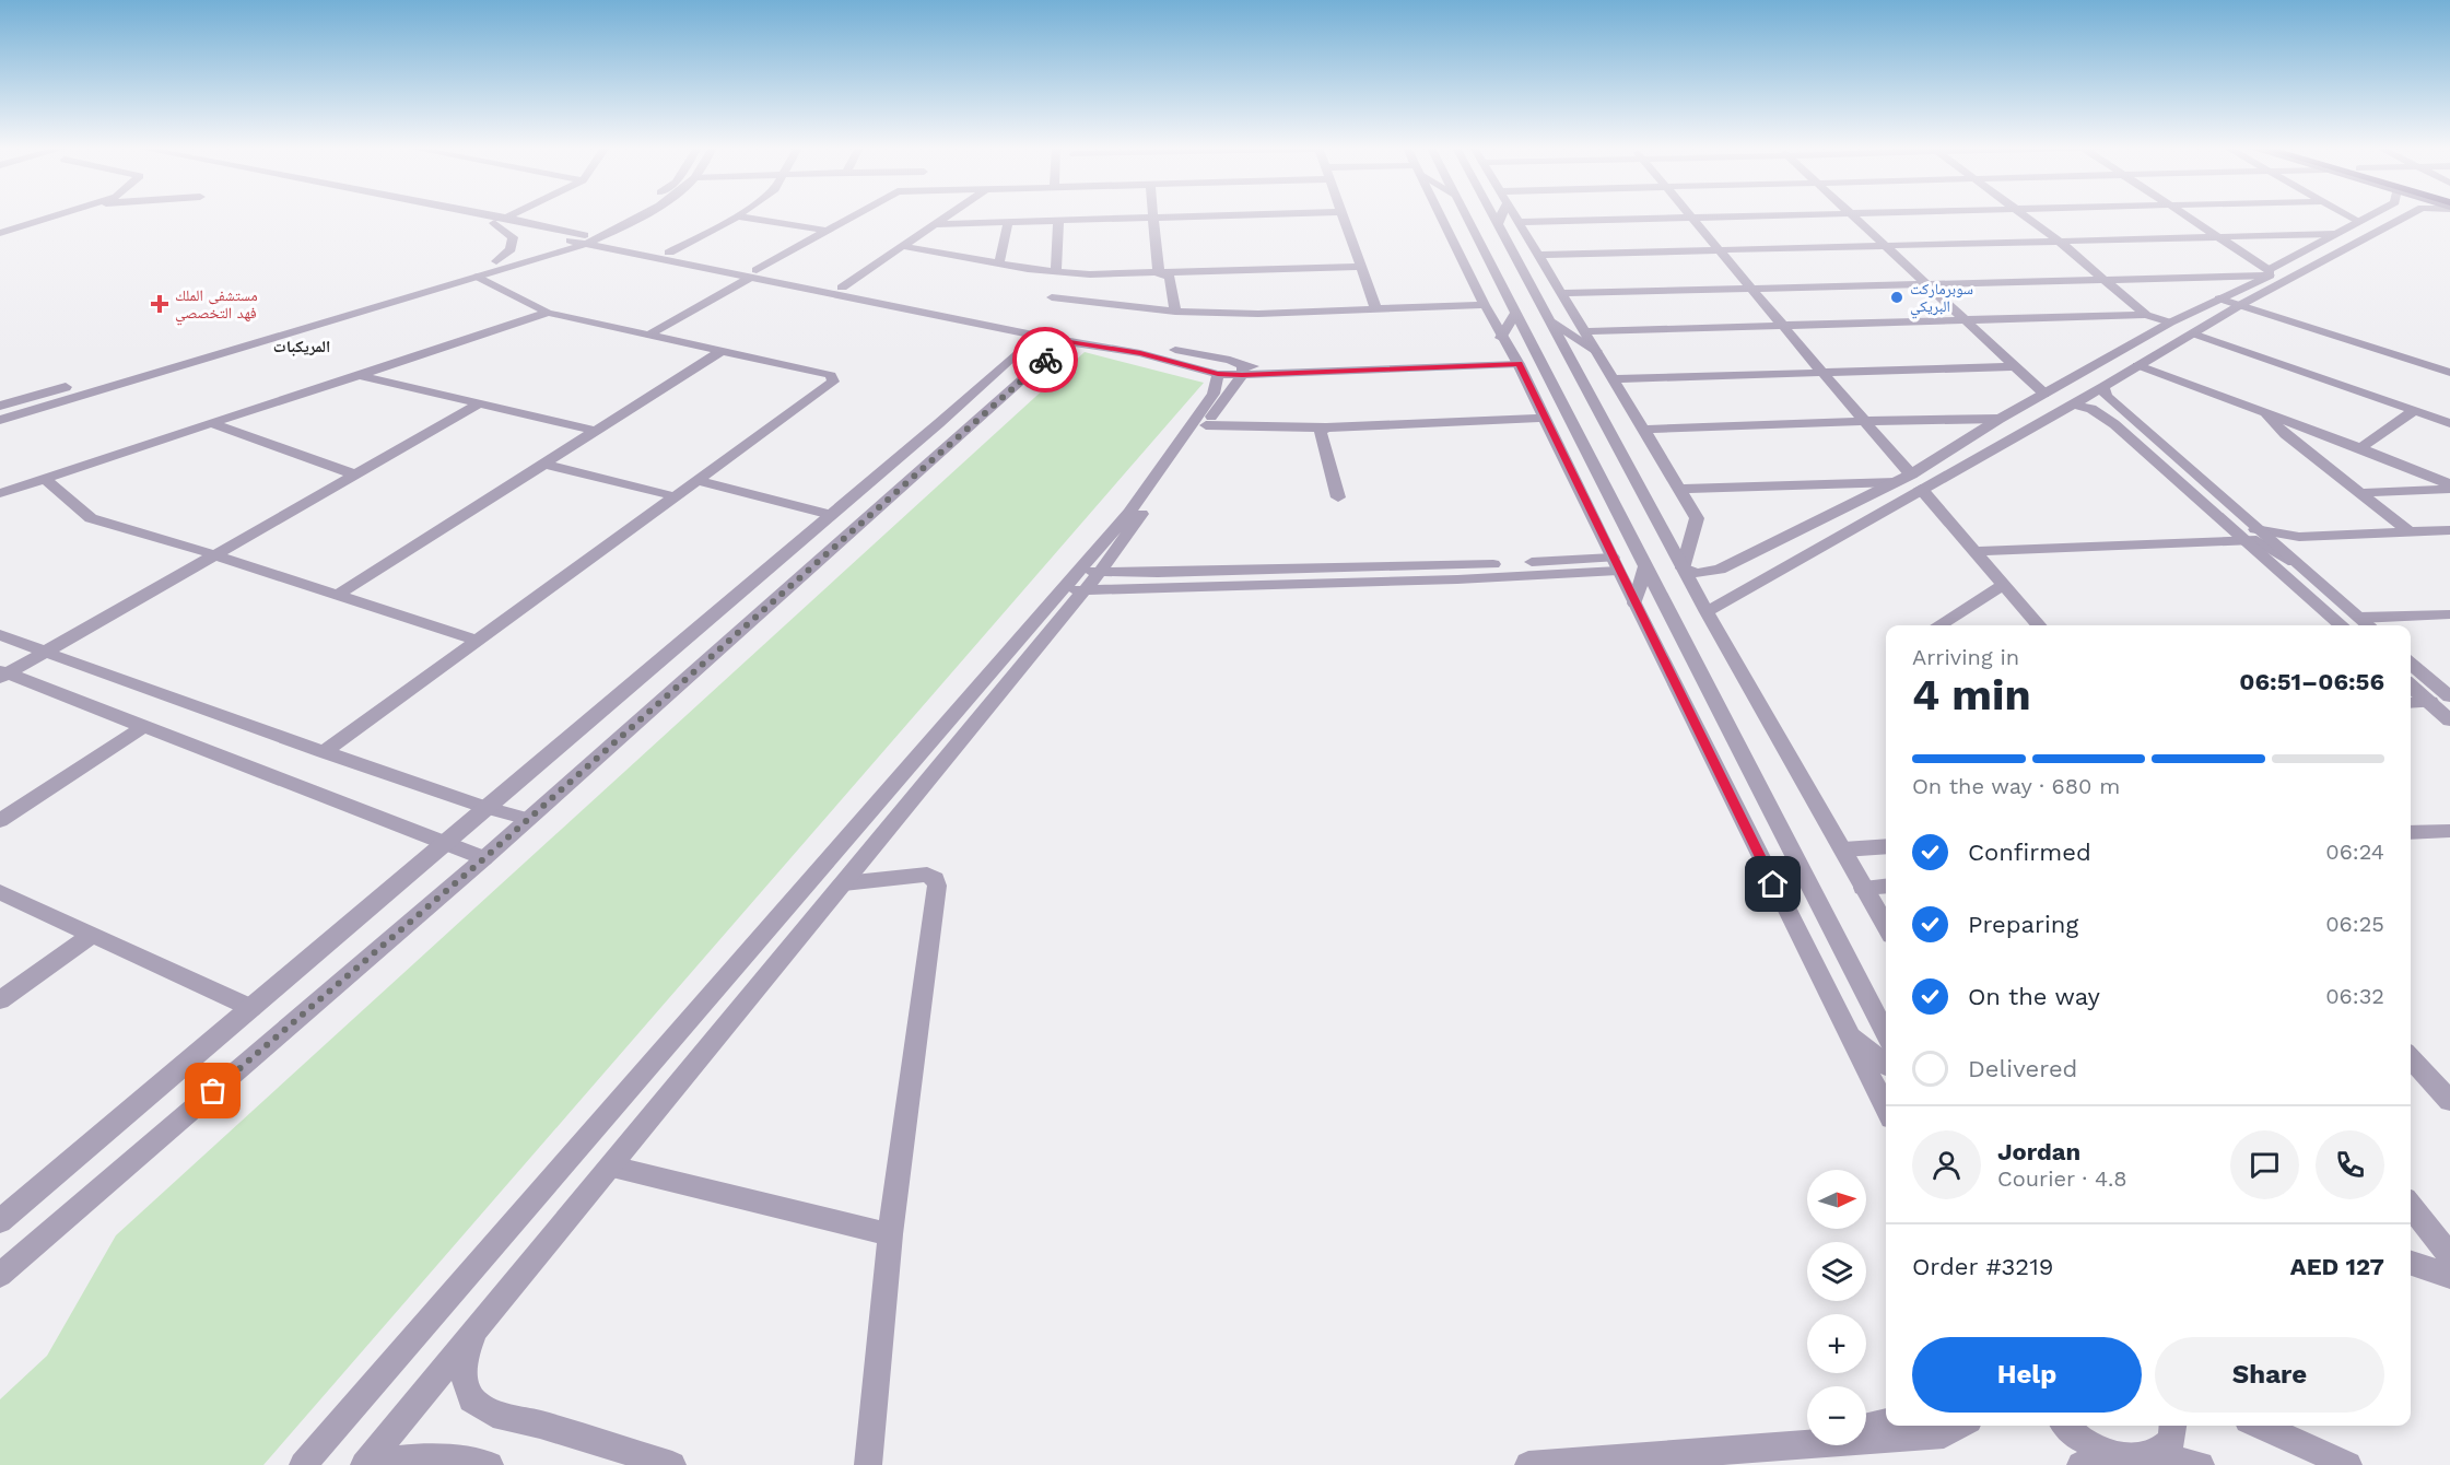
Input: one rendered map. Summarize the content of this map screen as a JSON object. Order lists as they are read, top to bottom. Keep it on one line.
{"districts":["المريكبات"],"places":{"other":["سوبرماركت البريكي"],"health":["مستشفى الملك فهد التخصصي"]},"north":"right","page":{"heading":["4 min","Arriving in","06:51–06:56"],"panel":["Jordan","Courier · 4.8","Order #3219","AED 127"],"bar":"On the way · 680 m","list":[["Confirmed","06:24"],["Preparing","06:25"],["On the way","06:32"],"Delivered"],"map_buttons":["+","−"],"buttons":["Help","Share"]}}
